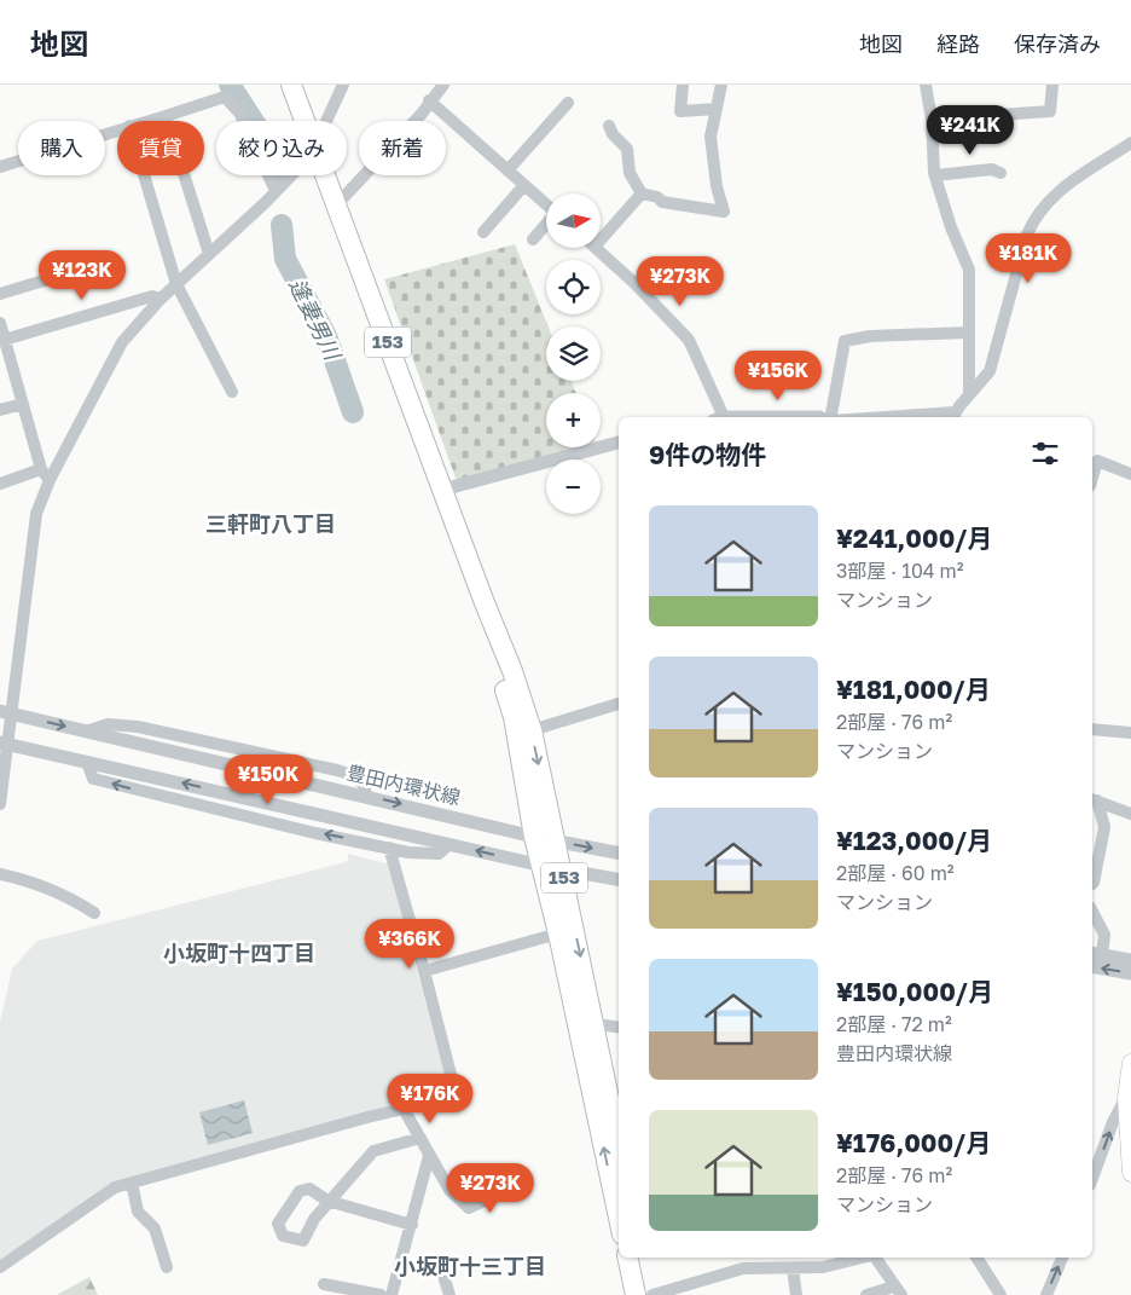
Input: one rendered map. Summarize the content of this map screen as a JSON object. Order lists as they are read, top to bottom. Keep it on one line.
{"streets":{"highway":["153"],"street":["豊田内環状線"]},"crossings":[["153","豊田内環状線"]],"districts":["三軒町八丁目","小坂町十四丁目","小坂町十三丁目"],"water":["逢妻男川"],"north":"right","page":{"header":"地図","nav":["地図","経路","保存済み"],"price":["¥241K","¥181K","¥123K","¥273K","¥156K","¥150K","¥366K","¥176K","¥273K"],"chip":["購入","賃貸","絞り込み","新着"],"map_buttons":["+","−"],"heading":"9件の物件","list":[{"name":"¥241,000/月","note":"3部屋 · 104 m² · マンション"},{"name":"¥181,000/月","note":"2部屋 · 76 m² · マンション"},{"name":"¥123,000/月","note":"2部屋 · 60 m² · マンション"},{"name":"¥150,000/月","note":"2部屋 · 72 m² · 豊田内環状線"},{"name":"¥176,000/月","note":"2部屋 · 76 m² · マンション"}]}}
